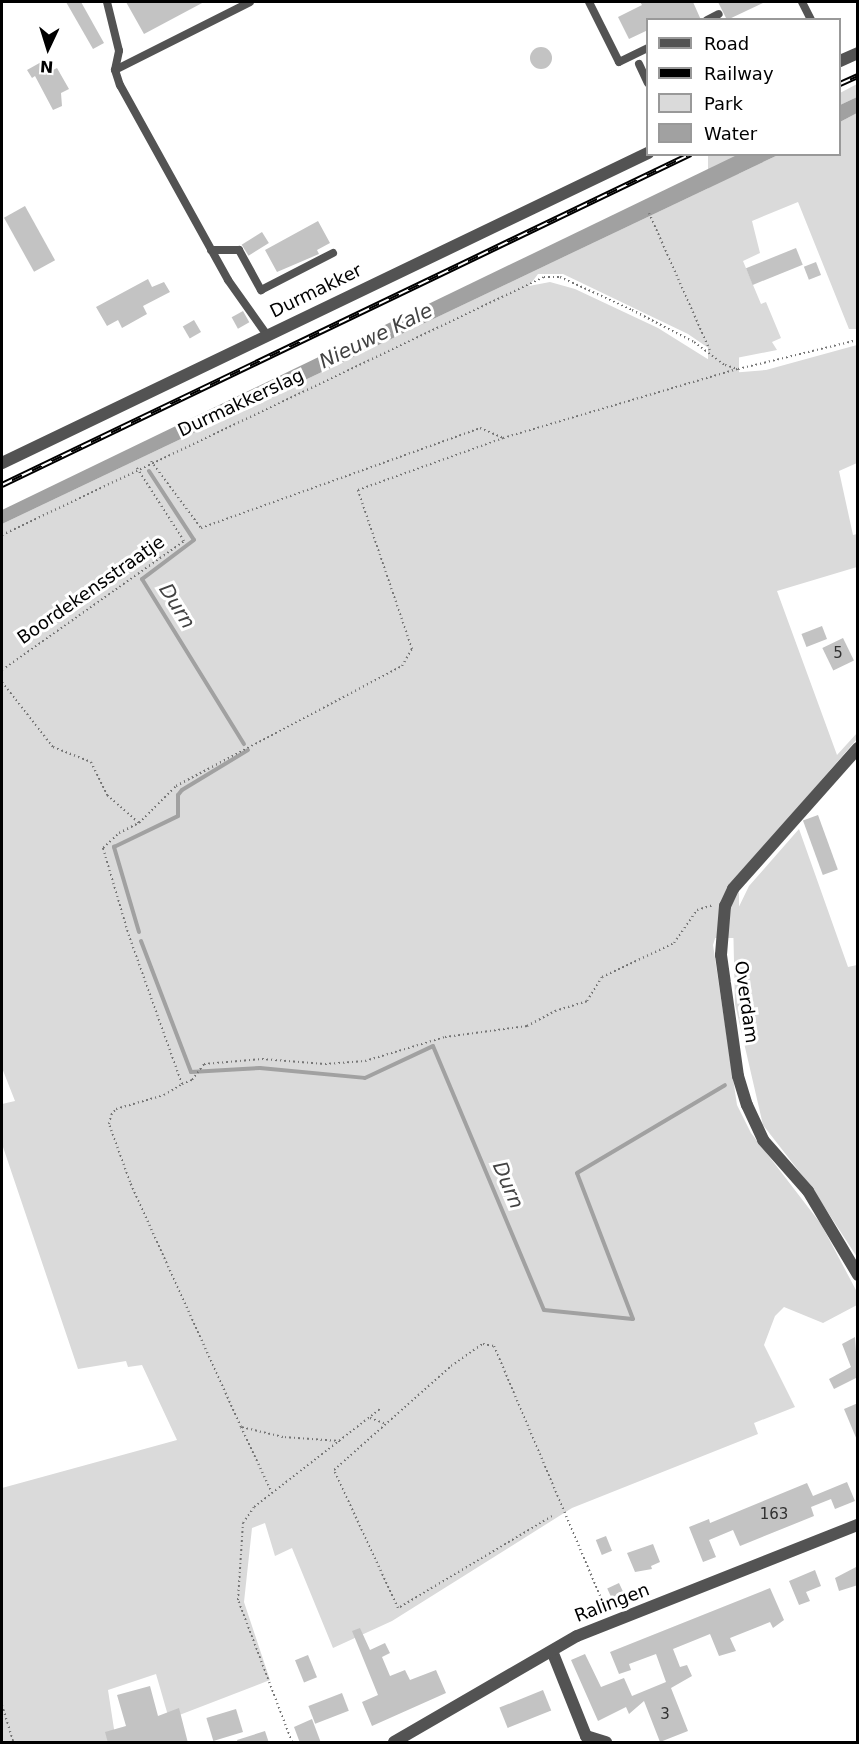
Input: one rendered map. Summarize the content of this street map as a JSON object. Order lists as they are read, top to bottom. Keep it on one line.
{"streets":{"street":["Durmakker","Overdam","Ralingen"],"path":["Durmakkerslag","Boordekensstraatje"]},"crossings":[["Durmakkerslag","Boordekensstraatje"]],"water":["Nieuwe Kale","Durn"],"house_numbers":["5","163","3"],"legend":["Road","Railway","Park","Water"],"north":"bottom"}
